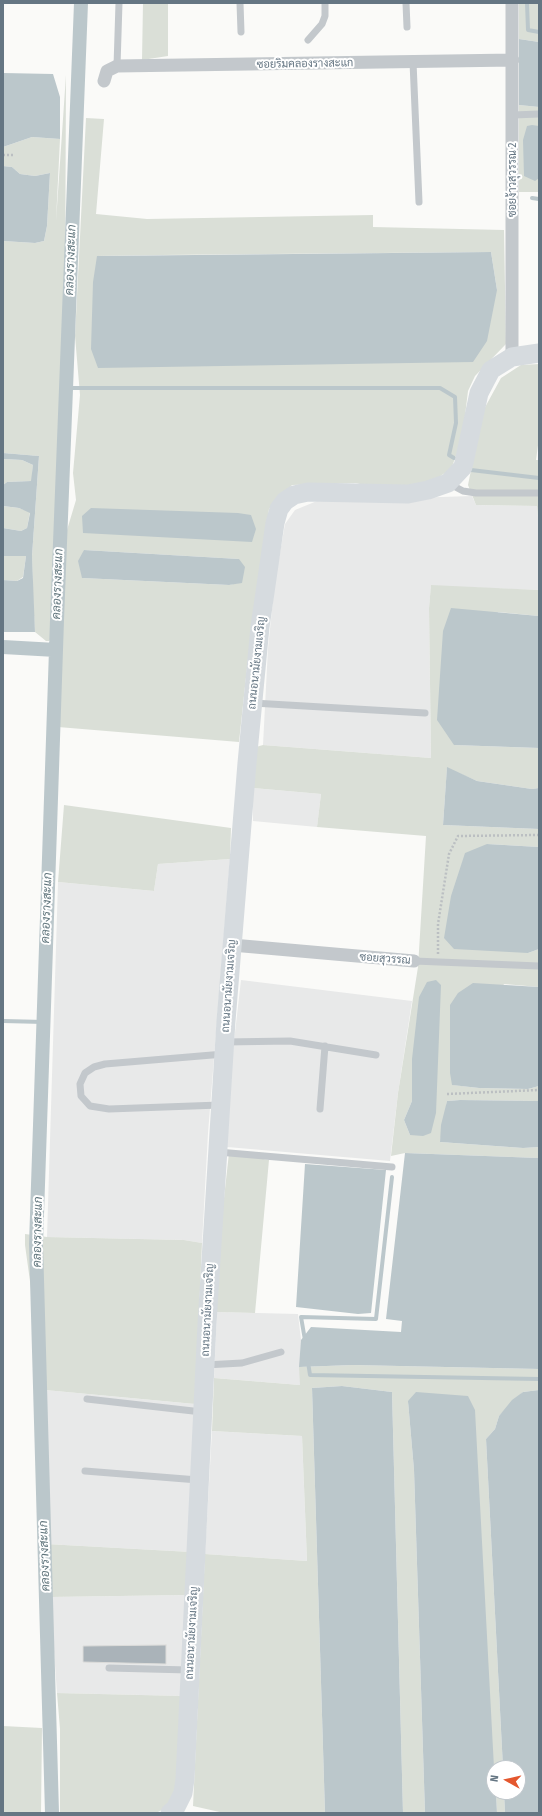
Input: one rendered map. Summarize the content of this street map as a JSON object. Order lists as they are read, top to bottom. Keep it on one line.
{"streets":{"street":["ซอยริมคลองรางสะแก","ซอยง้าวสุวรรณ 2","ถนนอนามัยงามเจริญ","ซอยสุวรรณ"]},"crossings":[["ซอยริมคลองรางสะแก","ซอยง้าวสุวรรณ 2"],["ซอยง้าวสุวรรณ 2","ถนนอนามัยงามเจริญ"],["ถนนอนามัยงามเจริญ","ซอยสุวรรณ"]],"water":["คลองรางสะแก"],"north":"left"}
